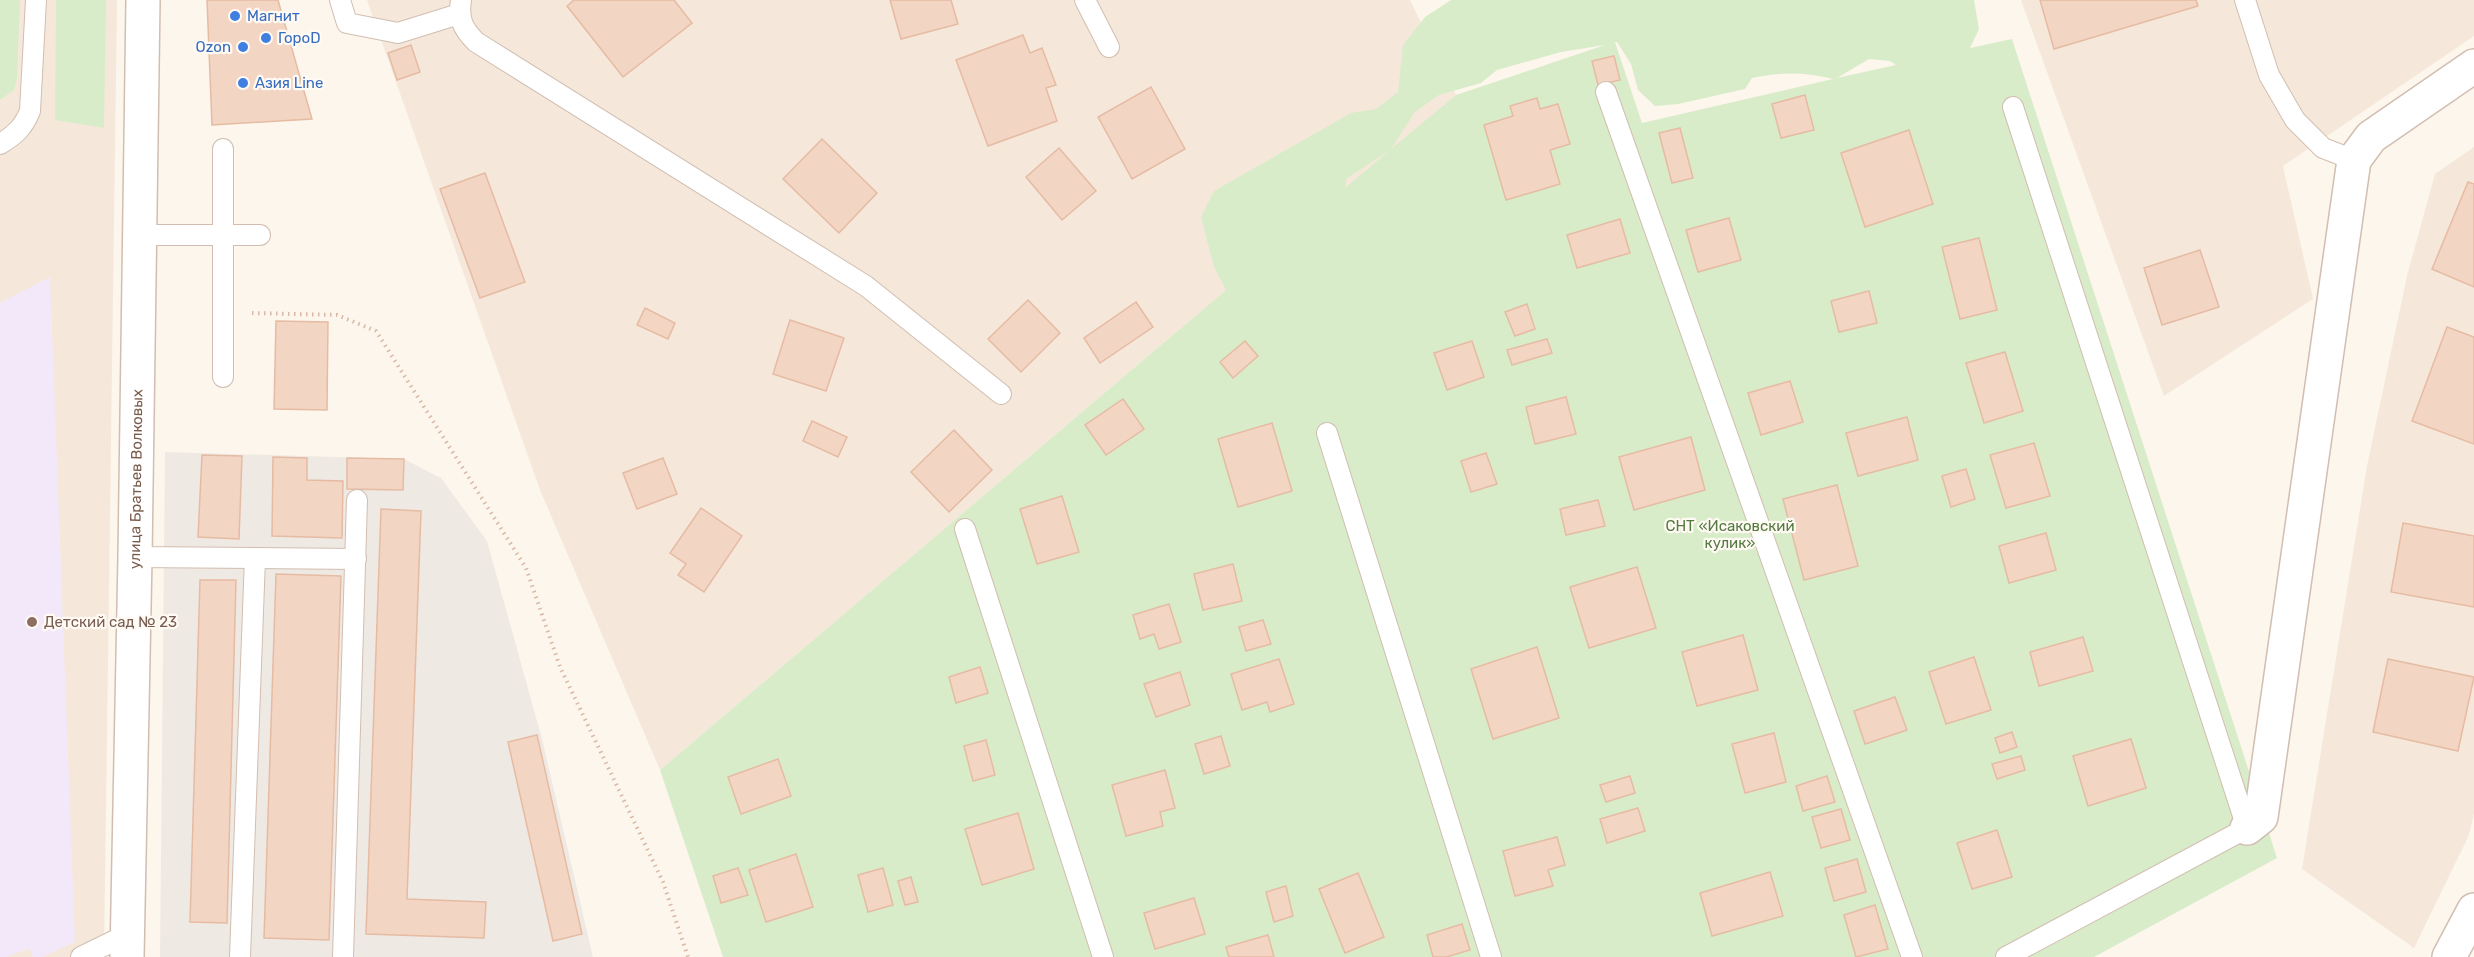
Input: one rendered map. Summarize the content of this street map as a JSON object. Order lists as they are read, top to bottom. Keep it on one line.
{"streets":{"street":["улица Братьев Волковых"]},"parks":["СНТ «Исаковский кулик»"],"places":["Магнит","ГороD","Ozon","Азия Line","Детский сад № 23"]}
